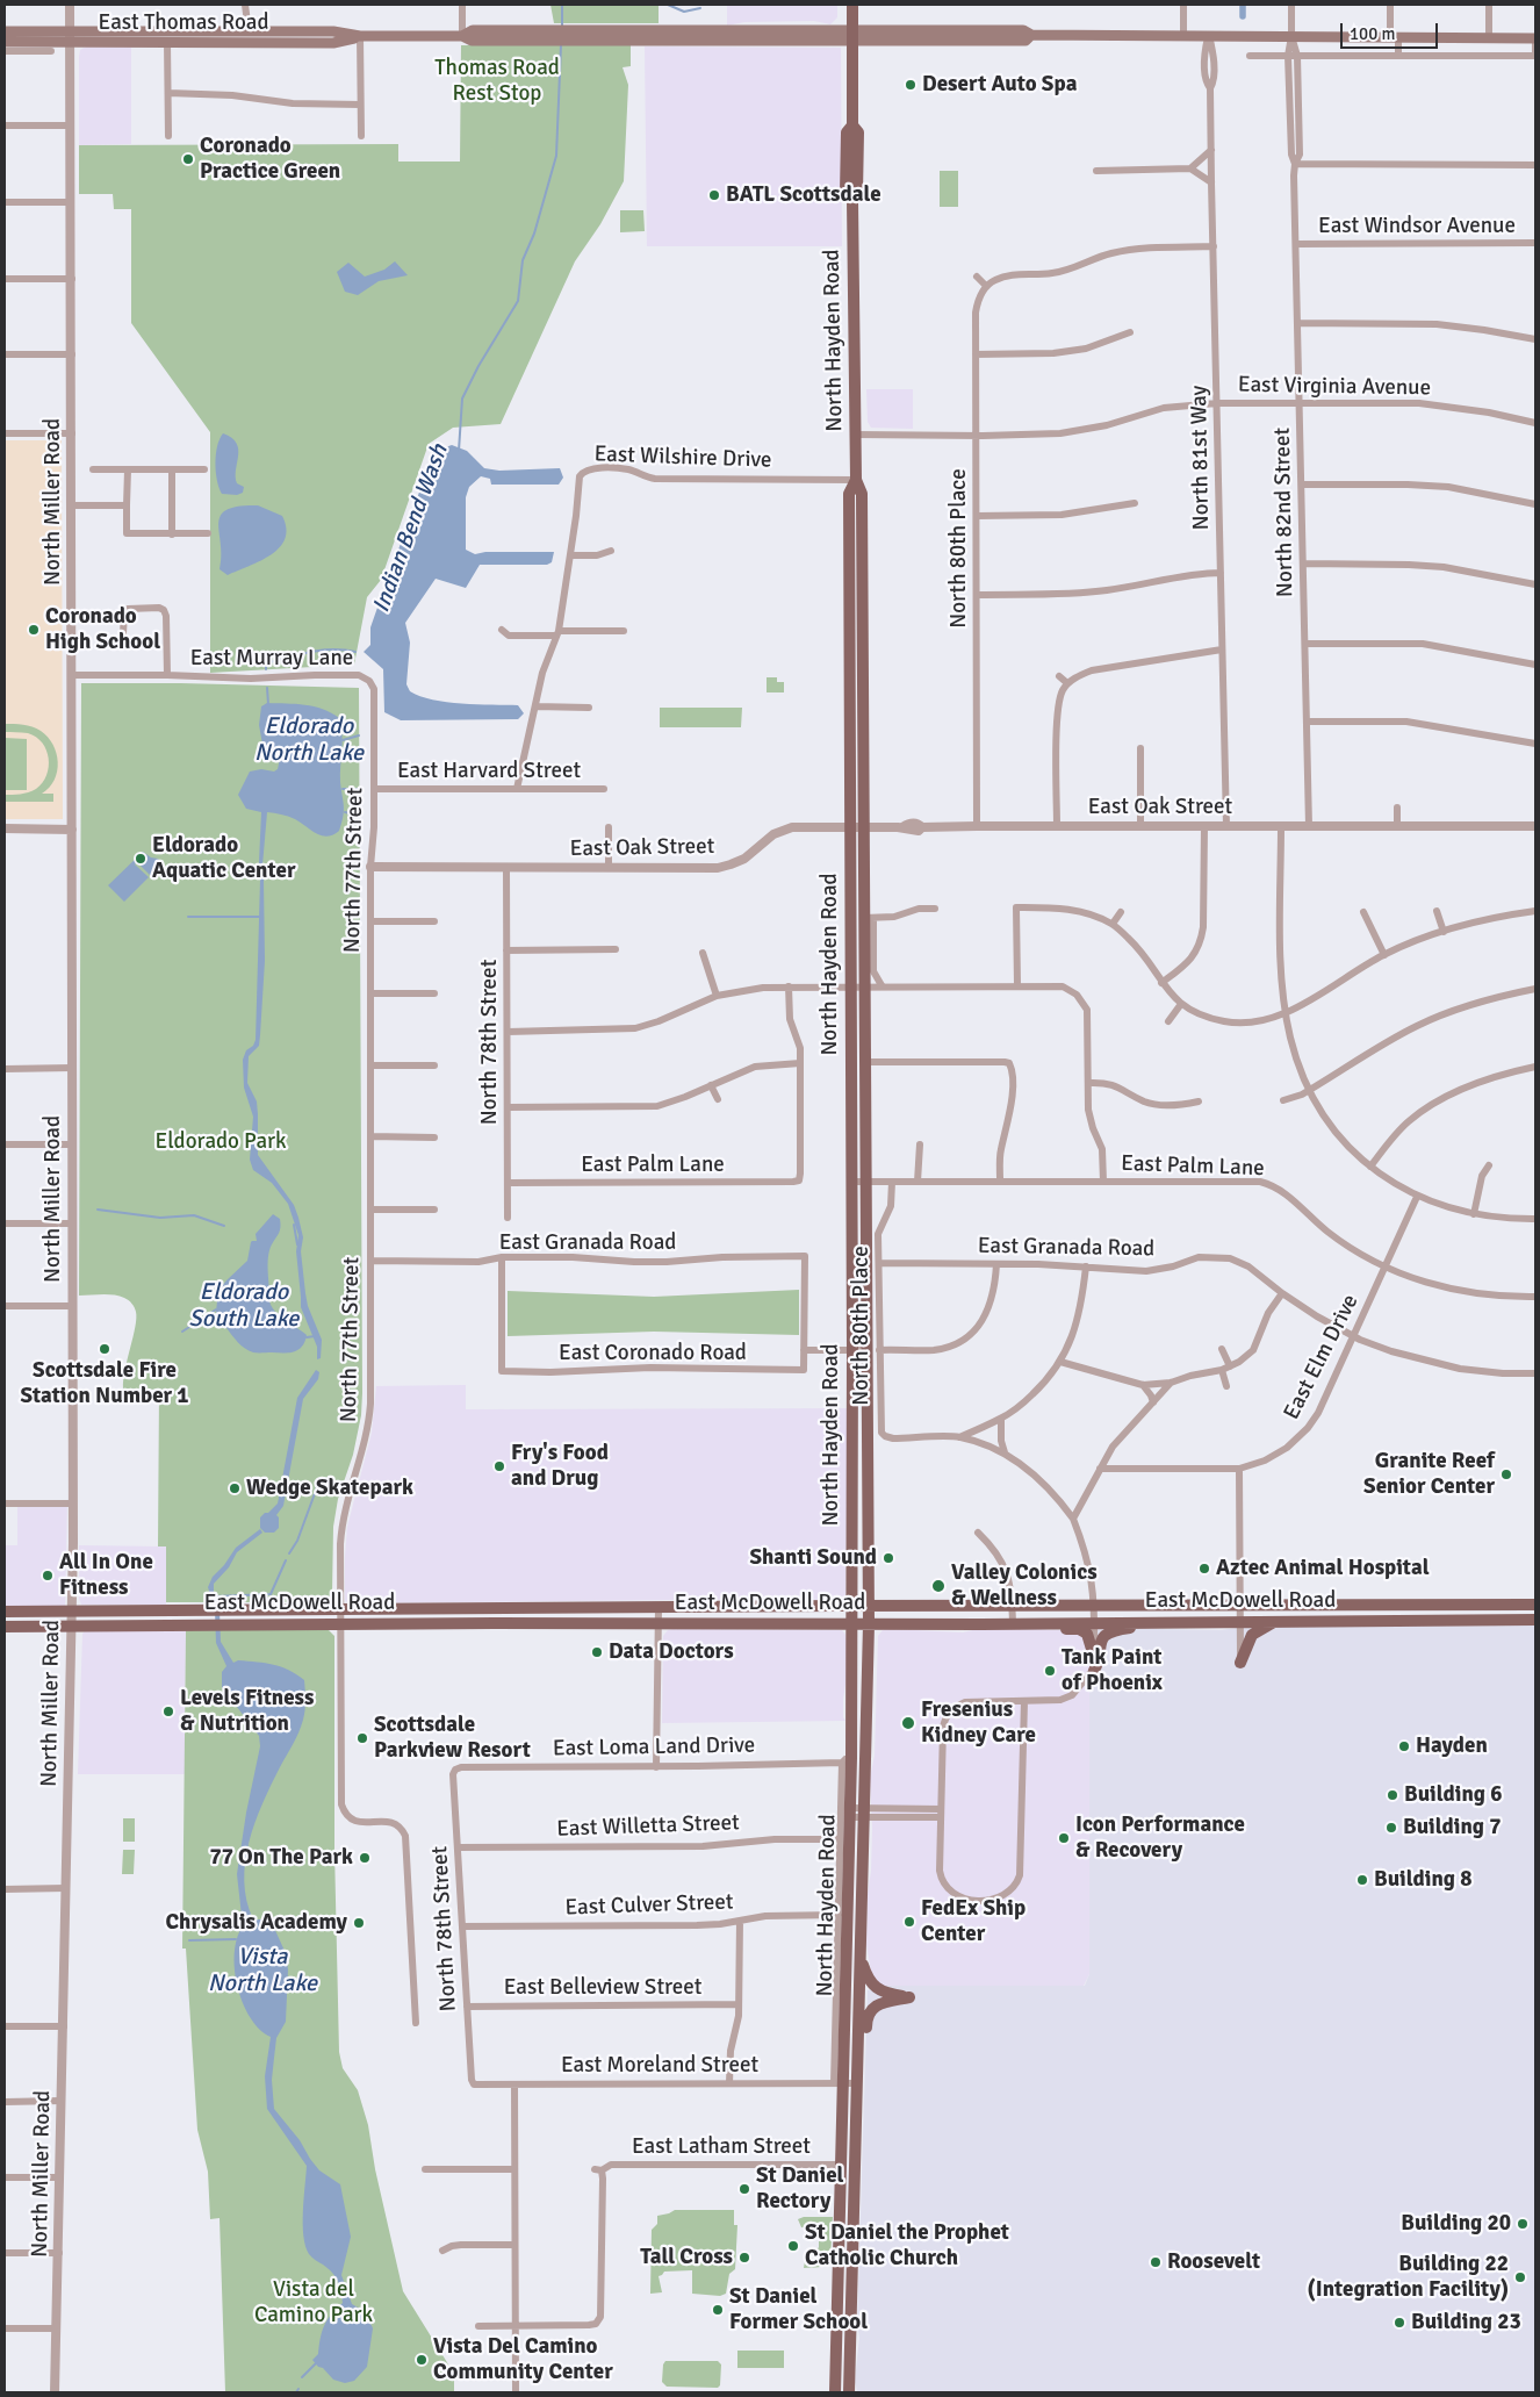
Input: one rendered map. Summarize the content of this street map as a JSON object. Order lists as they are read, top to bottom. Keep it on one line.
{"streets":{"main road":["East Thomas Road","North Hayden Road","East McDowell Road"],"street":["East Windsor Avenue","East Virginia Avenue","East Wilshire Drive","North 81st Way","North Miller Road","North 82nd Street","North 80th Place","East Murray Lane","East Harvard Street","East Oak Street","North 77th Street","North 78th Street","East Palm Lane","East Granada Road","East Coronado Road","East Elm Drive","East Loma Land Drive","East Willetta Street","East Culver Street","East Belleview Street","East Moreland Street","East Latham Street"]},"crossings":[["East Thomas Road","North Hayden Road"],["East Thomas Road","North 81st Way"],["East Thomas Road","North Miller Road"],["East Thomas Road","North 82nd Street"],["East Windsor Avenue","North 82nd Street"],["North Hayden Road","East Virginia Avenue"],["North Hayden Road","East Wilshire Drive"],["North Hayden Road","North 80th Place"],["North Hayden Road","East Oak Street"],["North Hayden Road","East Palm Lane"],["North Hayden Road","East McDowell Road"],["North Hayden Road","East Loma Land Drive"],["North Hayden Road","East Willetta Street"],["North Hayden Road","East Culver Street"],["North Hayden Road","East Moreland Street"],["North Hayden Road","East Latham Street"],["East Virginia Avenue","North 81st Way"],["East Virginia Avenue","North 82nd Street"],["East Virginia Avenue","North 80th Place"],["North 81st Way","East Oak Street"],["North Miller Road","East Murray Lane"],["North Miller Road","East McDowell Road"],["North 82nd Street","East Oak Street"],["North 80th Place","East Oak Street"],["North 80th Place","East Palm Lane"],["North 80th Place","East Granada Road"],["East Murray Lane","North 77th Street"],["East Harvard Street","North 77th Street"],["East Oak Street","North 77th Street"],["East Oak Street","North 78th Street"],["North 77th Street","East Granada Road"],["North 77th Street","East McDowell Road"],["North 78th Street","East Palm Lane"],["North 78th Street","East Loma Land Drive"],["North 78th Street","East Willetta Street"],["North 78th Street","East Culver Street"],["North 78th Street","East Belleview Street"],["North 78th Street","East Moreland Street"],["East Palm Lane","East Elm Drive"],["East Granada Road","East Coronado Road"],["East Granada Road","East Elm Drive"]],"water":["Indian Bend Wash","Eldorado North Lake","Eldorado South Lake","Vista North Lake"],"parks":["Thomas Road Rest Stop","Eldorado Park","Vista del Camino Park"],"places":["Desert Auto Spa","Coronado Practice Green","BATL Scottsdale","Coronado High School","Eldorado Aquatic Center","Scottsdale Fire Station Number 1","Fry's Food and Drug","Granite Reef Senior Center","Wedge Skatepark","Shanti Sound","Aztec Animal Hospital","All In One Fitness","Valley Colonics & Wellness","Data Doctors","Tank Paint of Phoenix","Levels Fitness & Nutrition","Fresenius Kidney Care","Scottsdale Parkview Resort","Hayden","Building 6","Building 7","Icon Performance & Recovery","77 On The Park","Building 8","FedEx Ship Center","Chrysalis Academy","St Daniel Rectory","Building 20","St Daniel the Prophet Catholic Church","Tall Cross","Roosevelt","Building 22 (Integration Facility)","St Daniel Former School","Building 23","Vista Del Camino Community Center"],"scale_bar":"100 m"}
